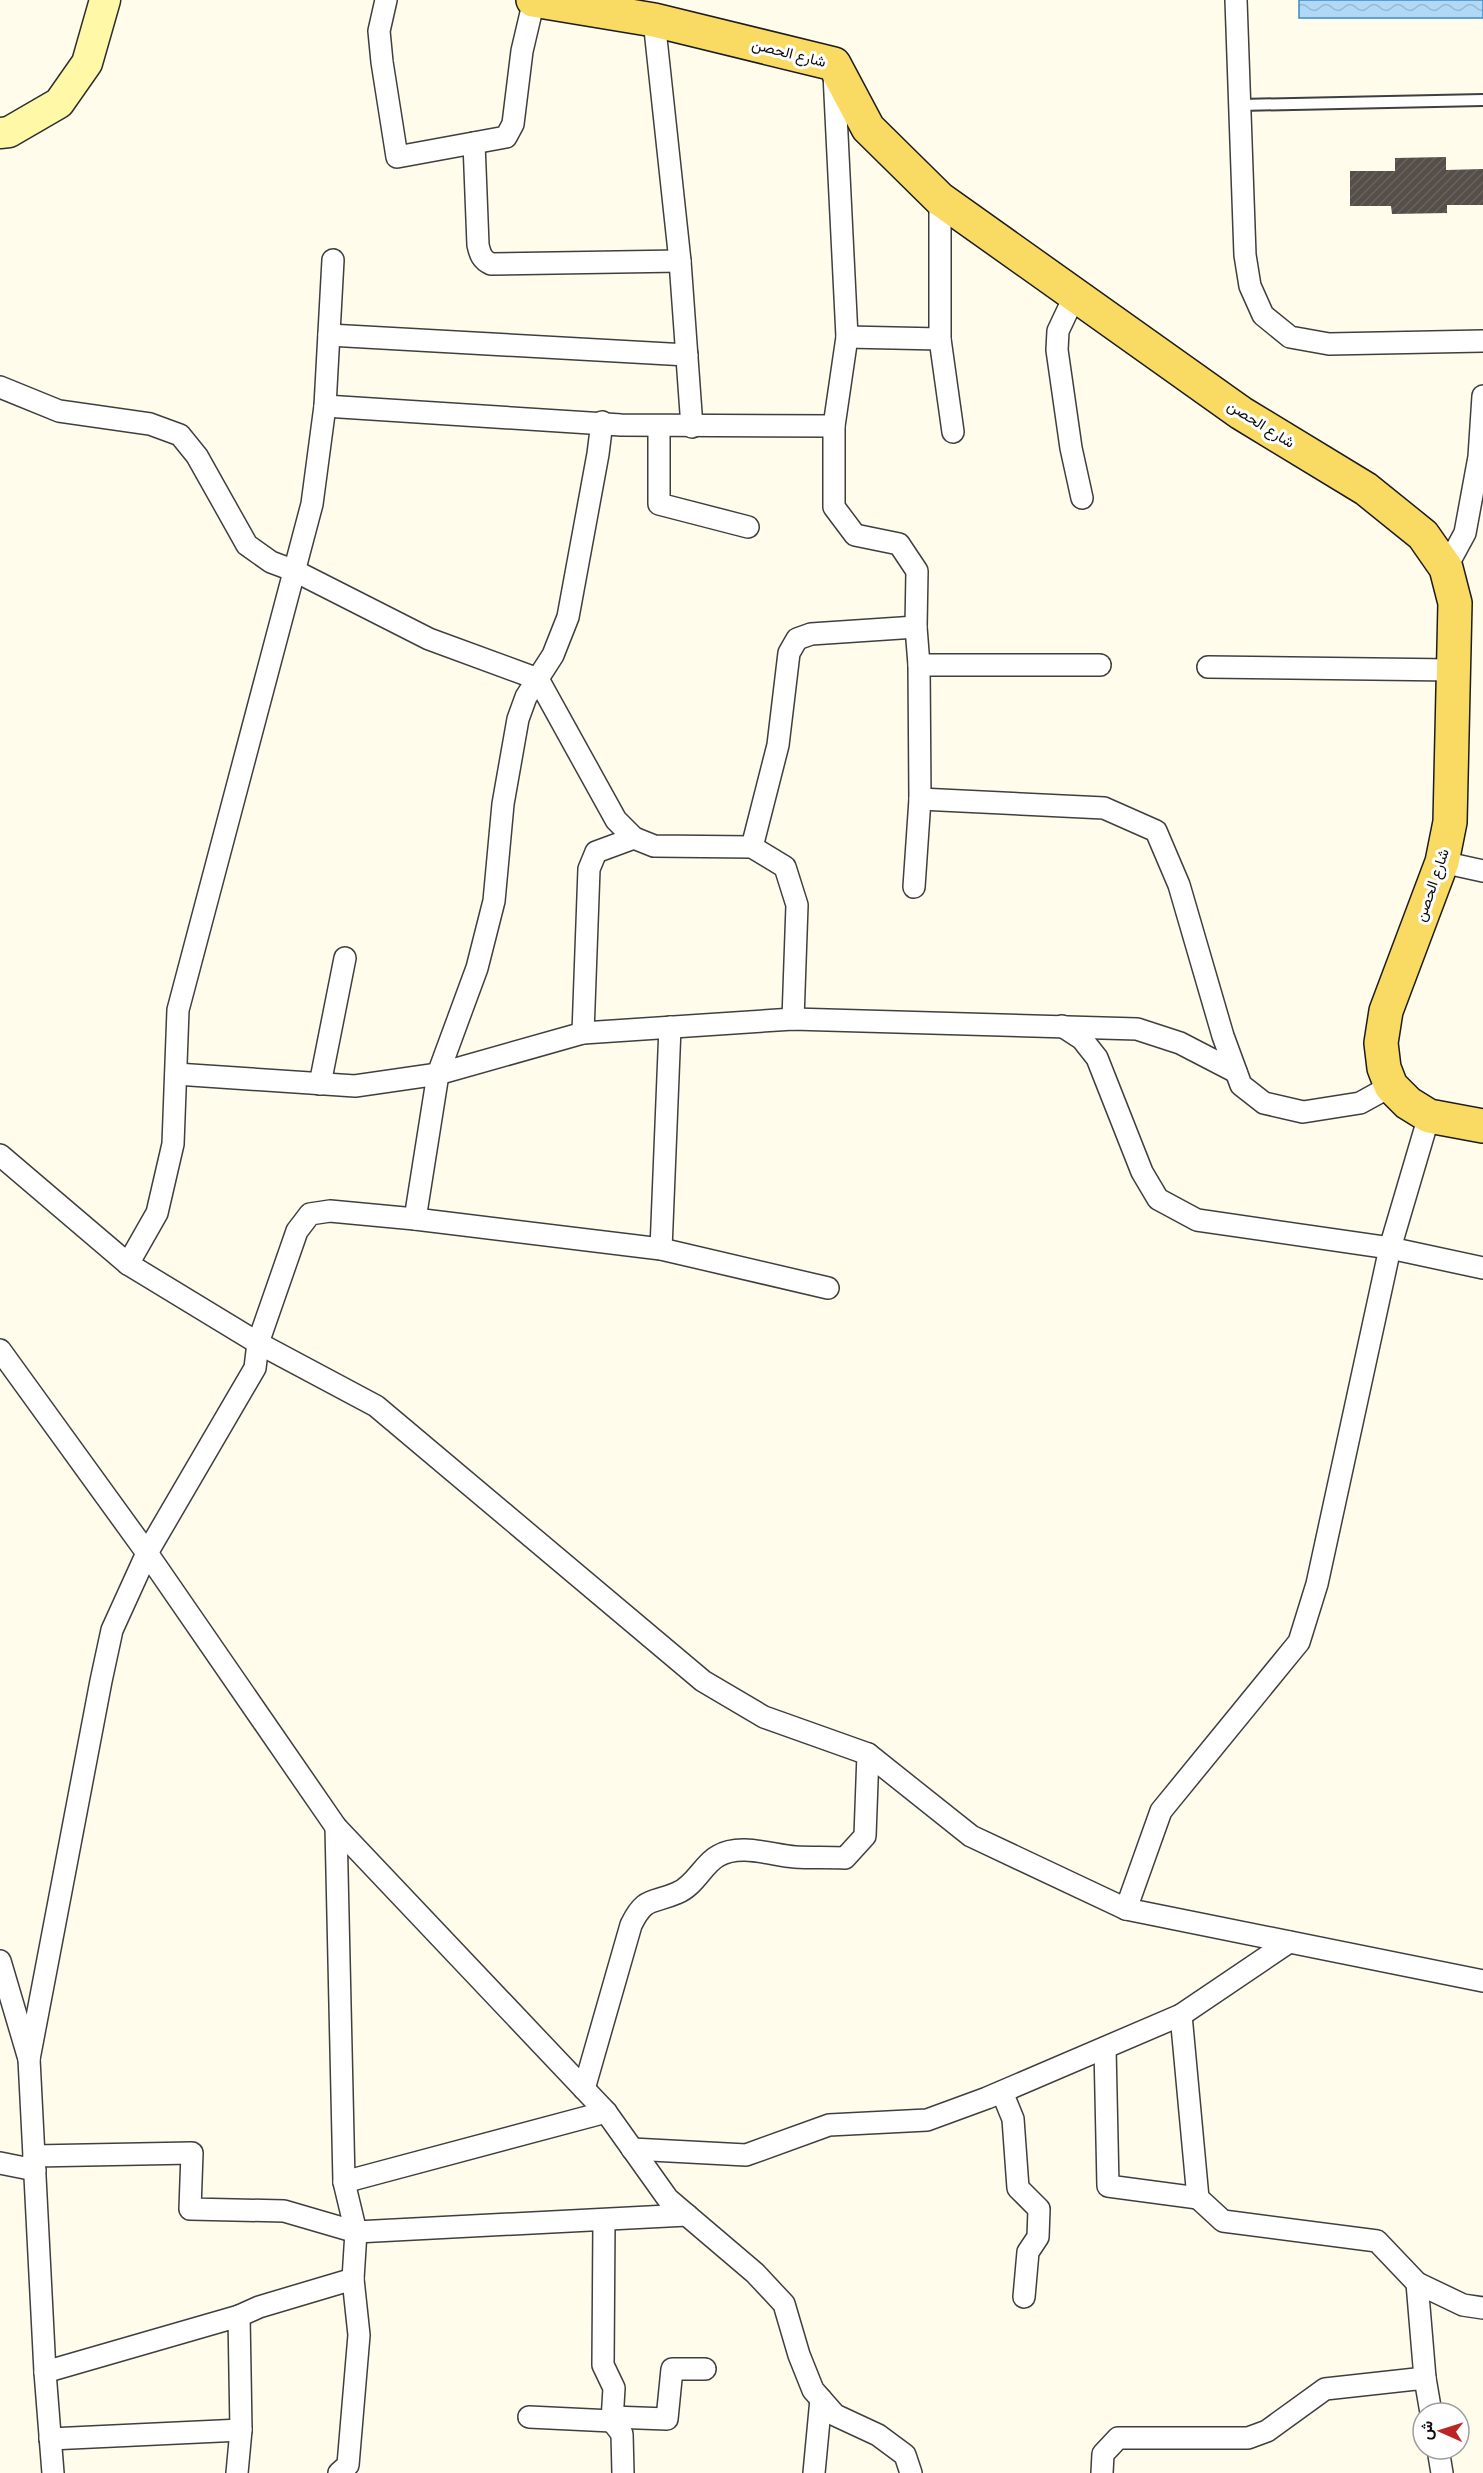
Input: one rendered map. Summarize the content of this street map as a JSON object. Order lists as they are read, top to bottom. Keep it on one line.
{"streets":{"main road":["شارع الحصن"]},"north":"left"}
